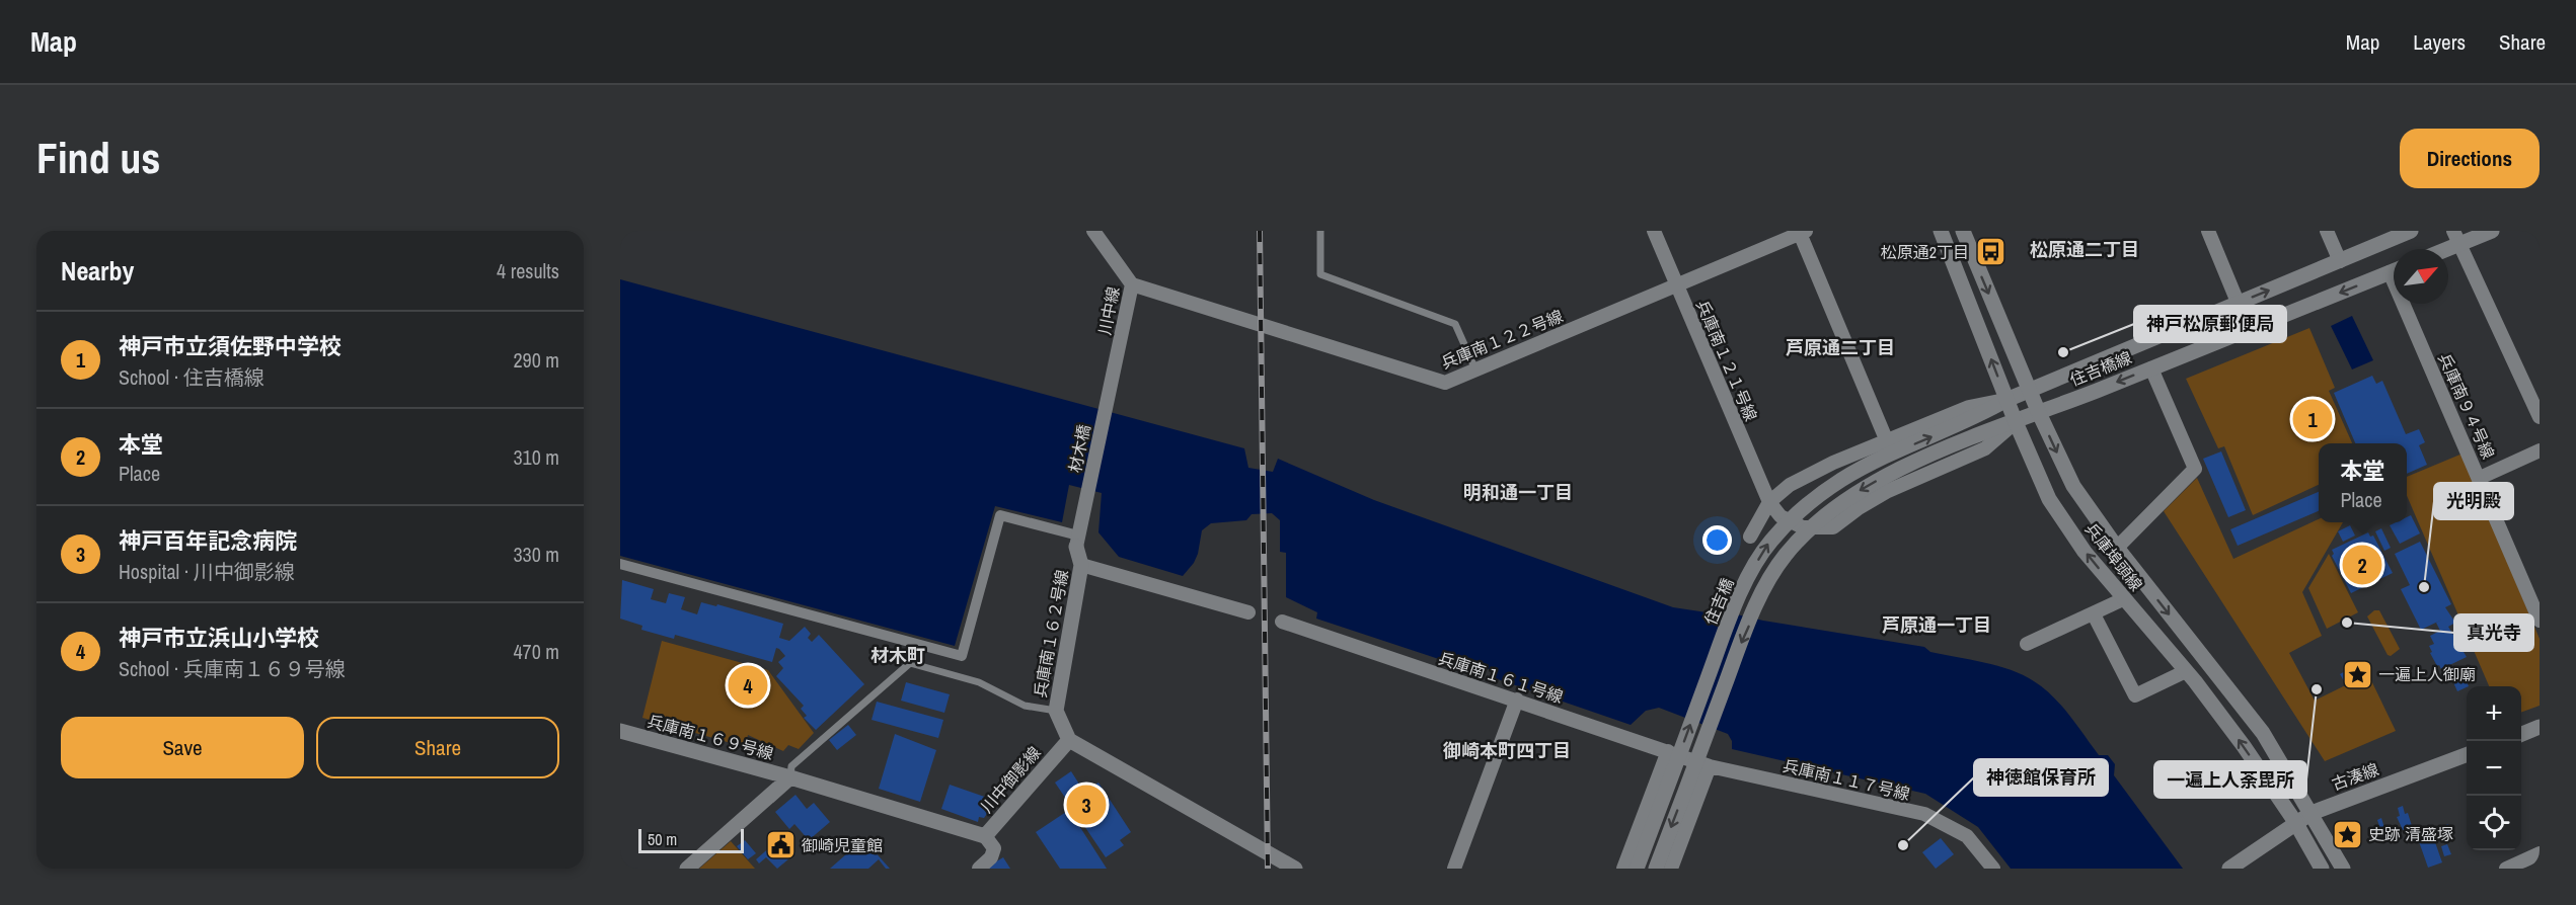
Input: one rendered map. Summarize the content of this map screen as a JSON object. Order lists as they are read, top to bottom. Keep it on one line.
{"streets":{"street":["川中線","兵庫南１２２号線","兵庫南１２１号線","住吉橋線","兵庫南９４号線","材木橋","兵庫埠頭線","住吉橋","兵庫南１６２号線","兵庫南１６１号線","兵庫南１６９号線","古湊線","川中御影線","兵庫南１１７号線"]},"crossings":[["川中線","兵庫南１２２号線"],["川中線","材木橋"],["兵庫南１２２号線","兵庫南１２１号線"],["住吉橋線","兵庫埠頭線"],["住吉橋線","住吉橋"],["材木橋","兵庫南１６２号線"],["兵庫埠頭線","住吉橋"],["兵庫埠頭線","古湊線"],["兵庫南１６２号線","川中御影線"],["兵庫南１６１号線","兵庫南１１７号線"],["兵庫南１６９号線","川中御影線"]],"districts":["松原通二丁目","芦原通二丁目","明和通一丁目","芦原通一丁目","材木町","御崎本町四丁目"],"places":{"bus stop":["松原通2丁目"],"other":["神戸松原郵便局","光明殿","真光寺","一遍上人荼毘所","神徳館保育所"],"place":["一遍上人御廟","史跡 清盛塚"],"public building":["御崎児童館"]},"scale_bar":"50 m","north":"top right","page":{"header":"Map","nav":["Map","Layers","Share"],"buttons":["Directions",["Save","Share"]],"title":"Find us","heading":["Nearby","4 results"],"list":[{"mark":"1","name":"神戸市立須佐野中学校","note":"School · 住吉橋線","value":"290 m"},{"mark":"2","name":"本堂","note":"Place","value":"310 m"},{"mark":"3","name":"神戸百年記念病院","note":"Hospital · 川中御影線","value":"330 m"},{"mark":"4","name":"神戸市立浜山小学校","note":"School · 兵庫南１６９号線","value":"470 m"}],"pins":["1","2","4","3"],"popup":["本堂","Place"],"map_buttons":["+","−"],"scale":"50 m"}}
